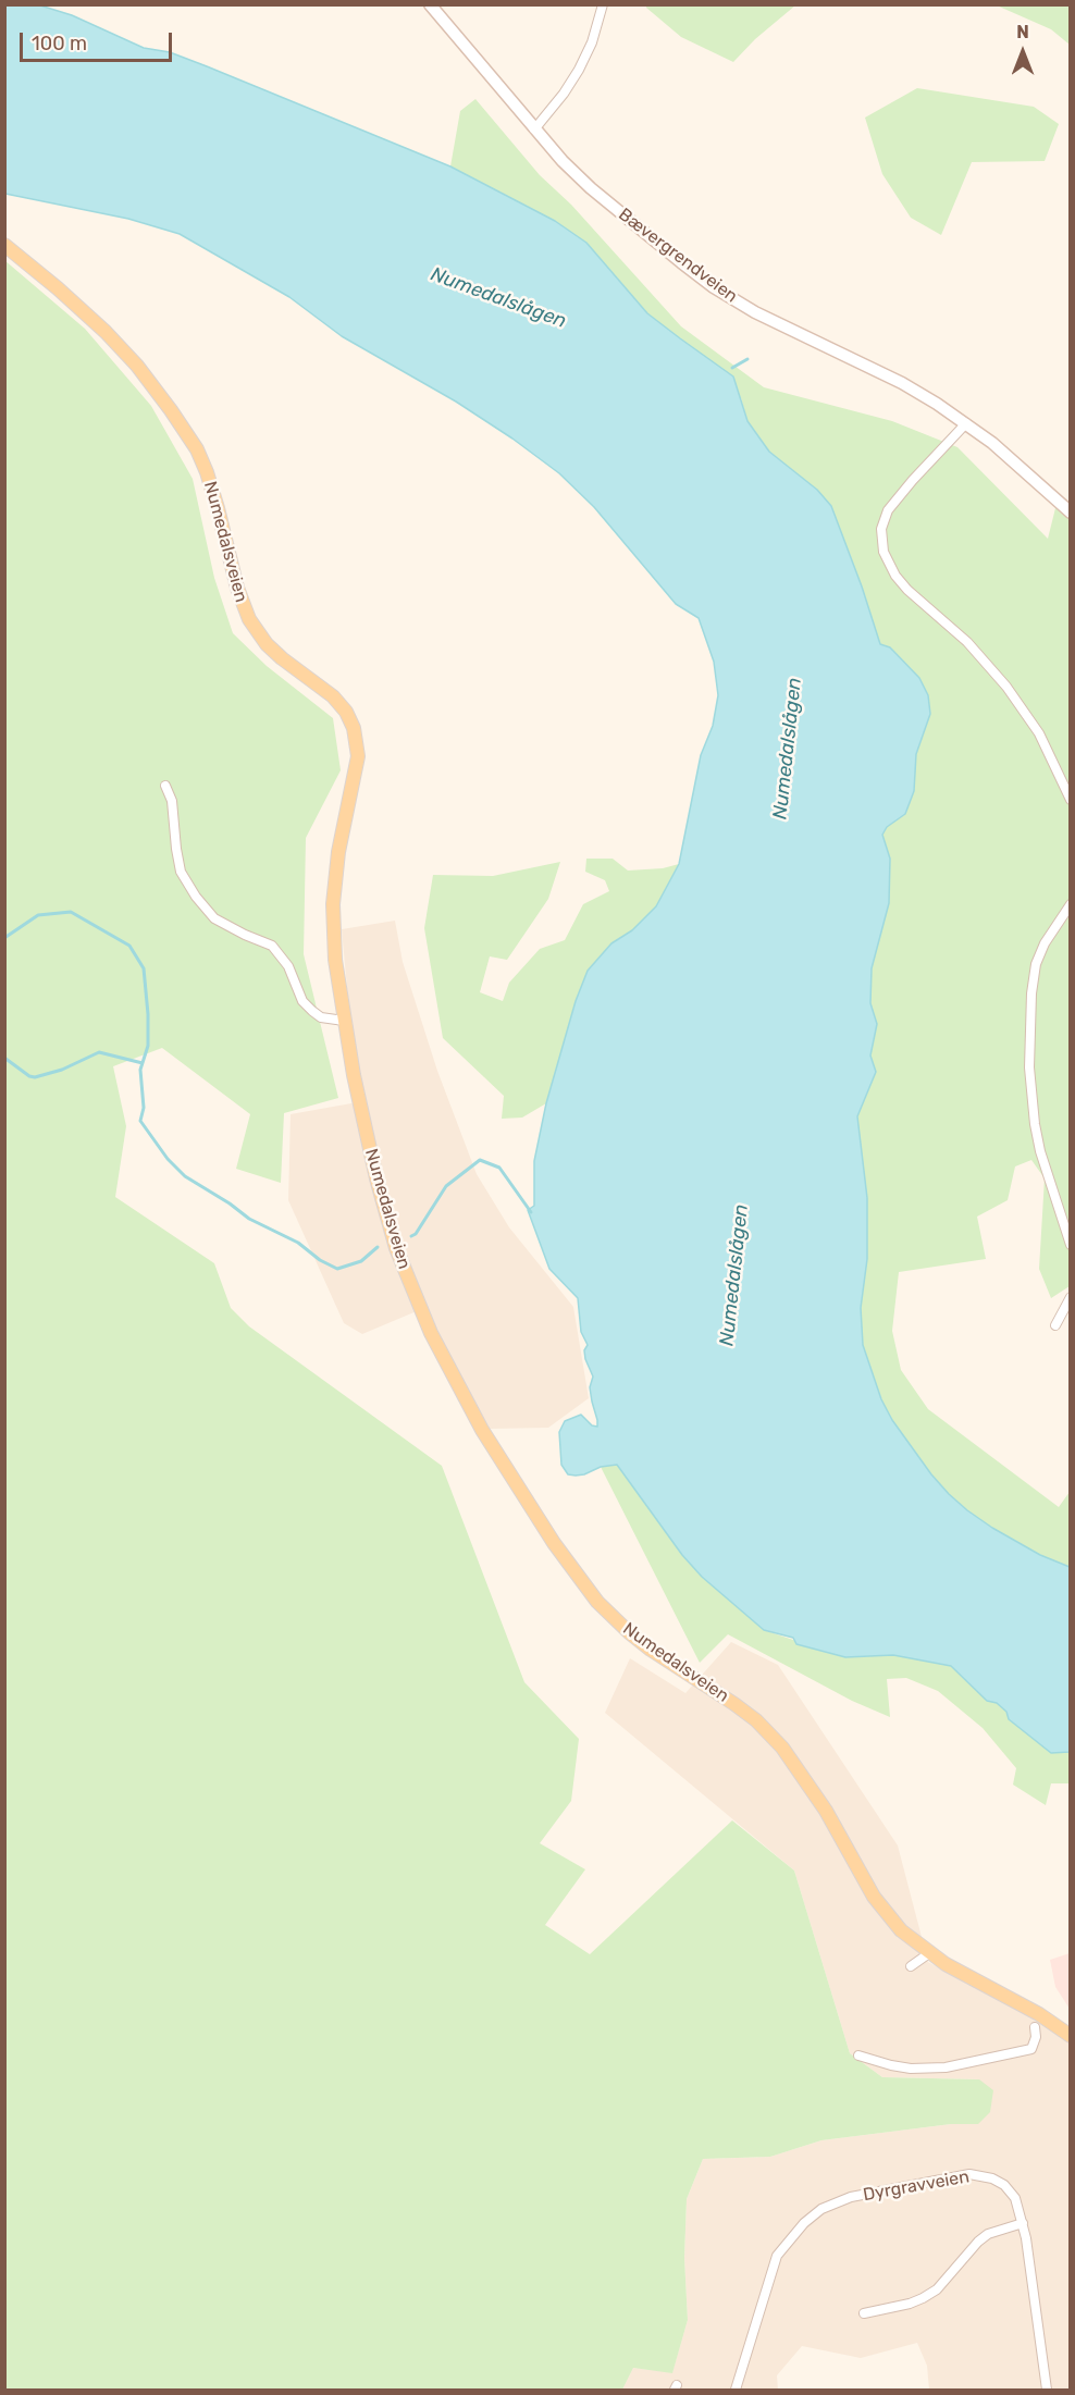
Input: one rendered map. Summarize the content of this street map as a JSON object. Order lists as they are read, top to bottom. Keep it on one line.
{"streets":{"main road":["Bævergrendveien","Numedalsveien"],"street":["Dyrgravveien"]},"water":["Numedalslågen"],"scale_bar":"100 m","north":"top"}
